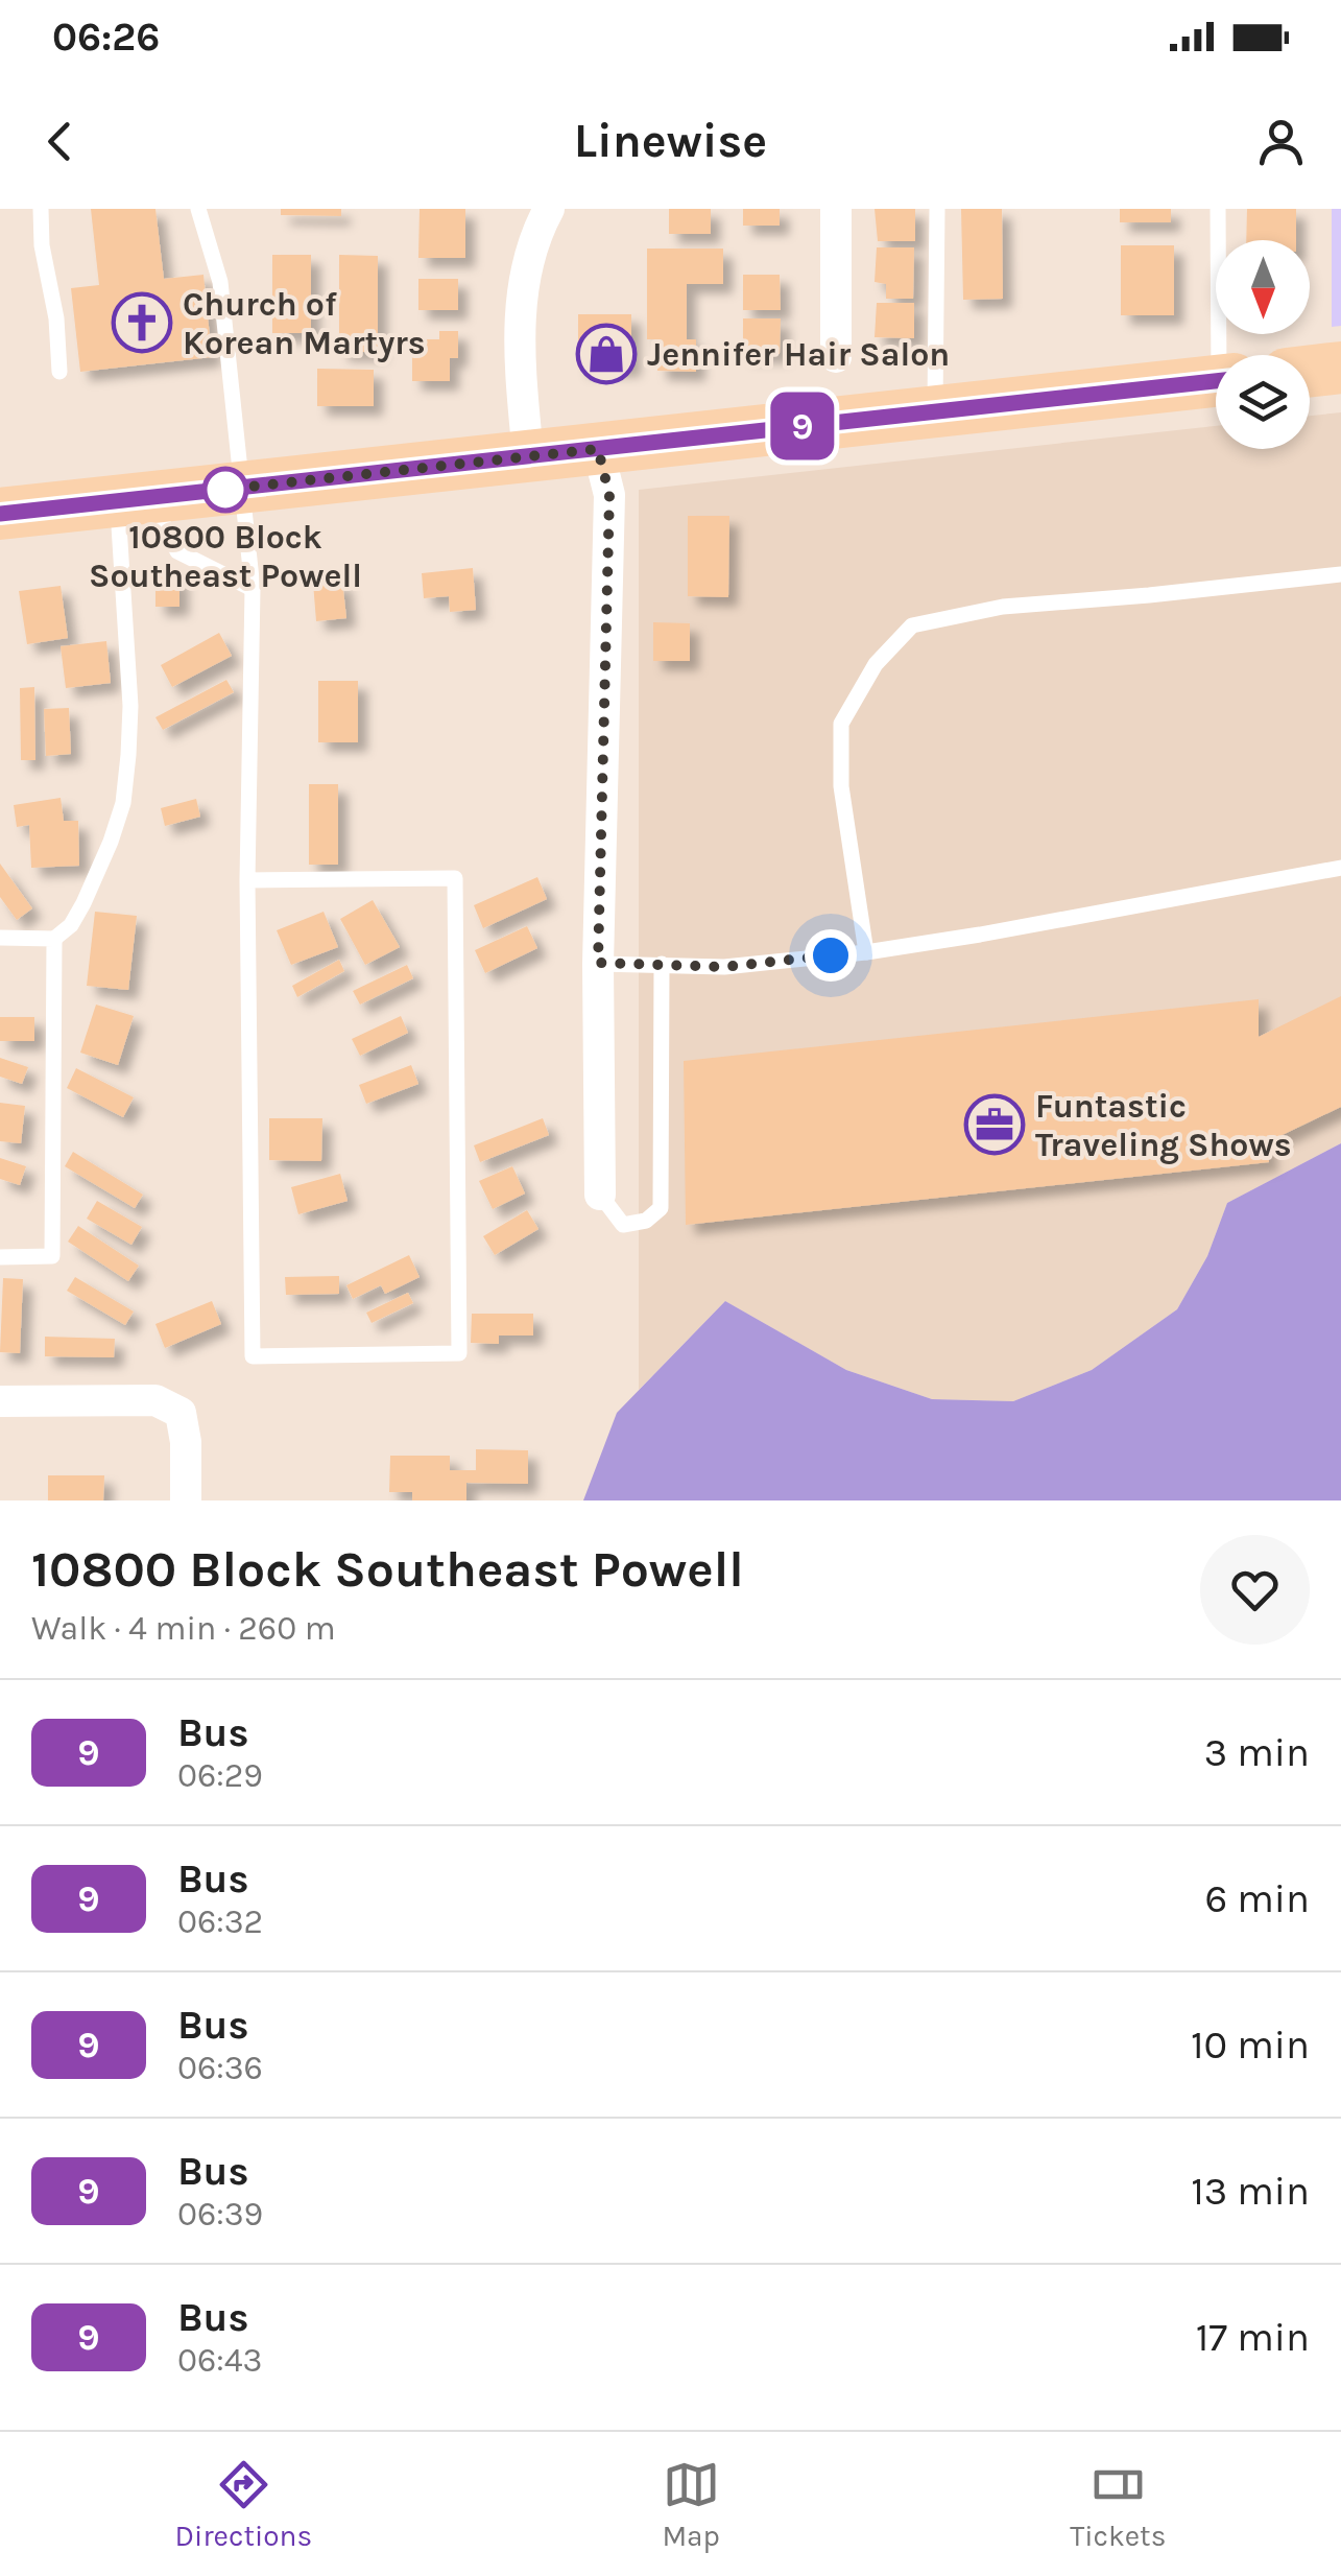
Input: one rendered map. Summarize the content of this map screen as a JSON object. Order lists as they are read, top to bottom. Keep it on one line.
{"places":{"church":["Church of Korean Martyrs"],"shop":["Jennifer Hair Salon"],"other":["10800 Block Southeast Powell"],"office":["Funtastic Traveling Shows"]},"lines":["bus line 9"],"north":"bottom","page":{"status":"06:26","header":"Linewise","on_map":"9","heading":["10800 Block Southeast Powell","Walk · 4 min · 260 m"],"list":[{"mark":"9","name":"Bus","note":"06:29","value":"3 min"},{"mark":"9","name":"Bus","note":"06:32","value":"6 min"},{"mark":"9","name":"Bus","note":"06:36","value":"10 min"},{"mark":"9","name":"Bus","note":"06:39","value":"13 min"},{"mark":"9","name":"Bus","note":"06:43","value":"17 min"}],"tabs":["Directions","Map","Tickets"]}}
